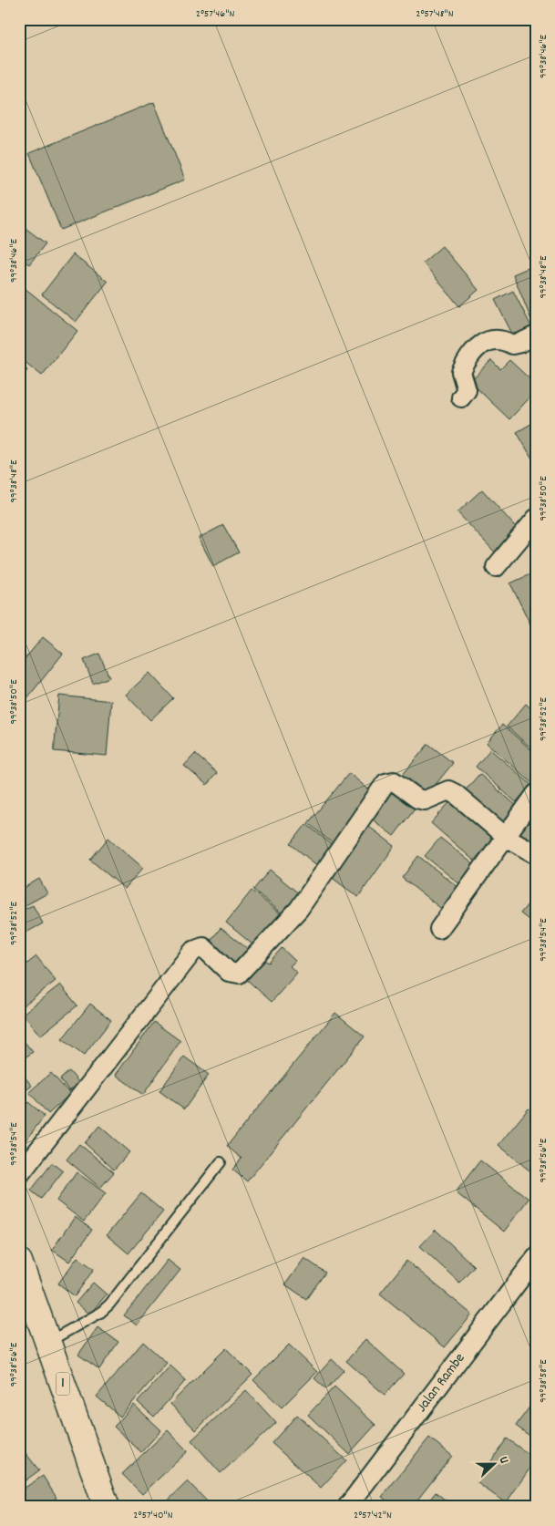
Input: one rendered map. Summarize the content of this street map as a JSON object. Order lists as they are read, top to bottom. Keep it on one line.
{"streets":{"highway":["1"],"street":["Jalan Rambe"]},"north":"right","coordinates":["2°57'46\"N","2°57'48\"N","99°38'46\"E","99°38'48\"E","99°38'50\"E","99°38'52\"E","99°38'54\"E","99°38'56\"E","99°38'58\"E","2°57'40\"N","2°57'42\"N"]}
